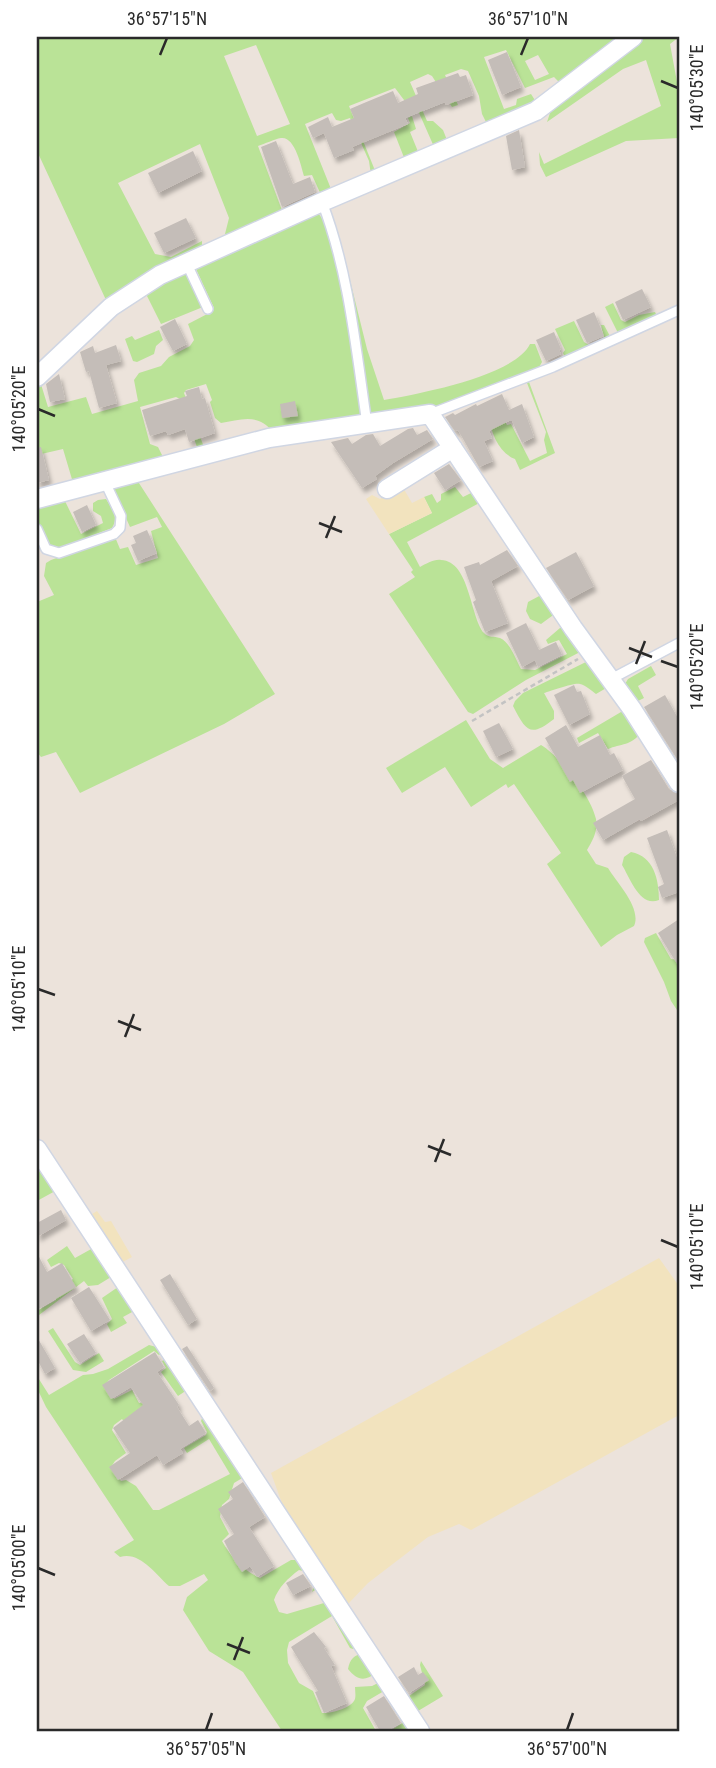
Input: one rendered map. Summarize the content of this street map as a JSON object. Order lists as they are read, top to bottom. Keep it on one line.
{"coordinates":["36°57'15\"N","36°57'10\"N","140°05'30\"E","140°05'20\"E","140°05'10\"E","140°05'00\"E","36°57'05\"N","36°57'00\"N"]}
